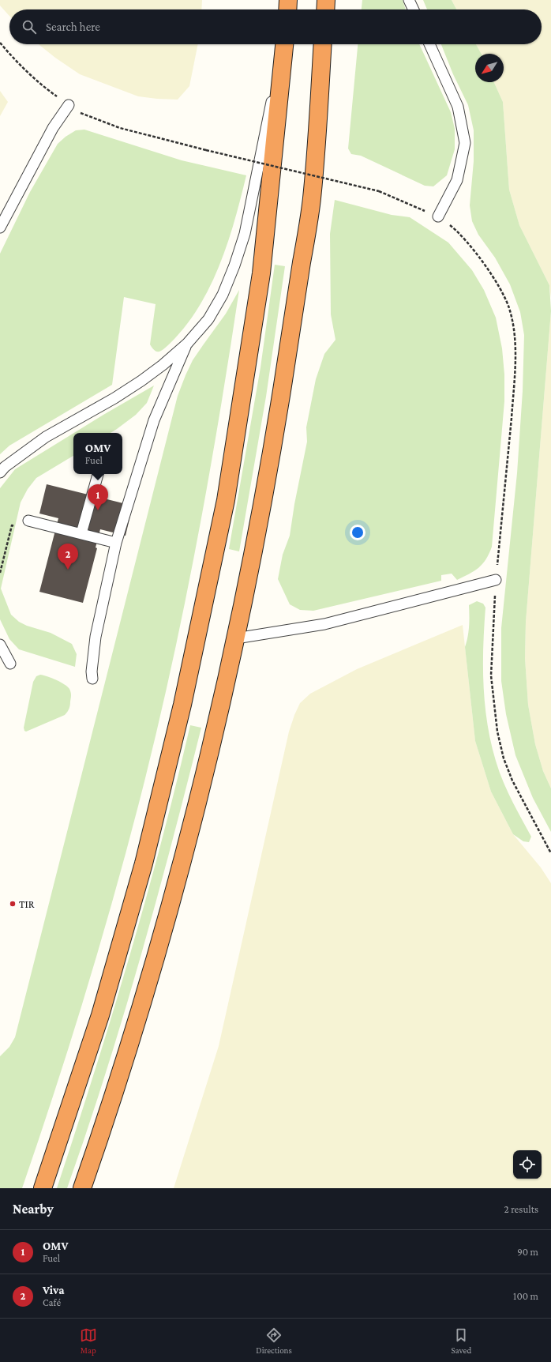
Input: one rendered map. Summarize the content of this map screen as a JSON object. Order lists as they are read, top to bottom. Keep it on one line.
{"places":["TIR"],"north":"bottom left","page":{"search":"Search here","popup":["OMV","Fuel"],"pins":["1","2"],"heading":["Nearby","2 results"],"list":[{"mark":"1","name":"OMV","note":"Fuel","value":"90 m"},{"mark":"2","name":"Viva","note":"Café","value":"100 m"}],"nav":["Map","Directions","Saved"]}}
